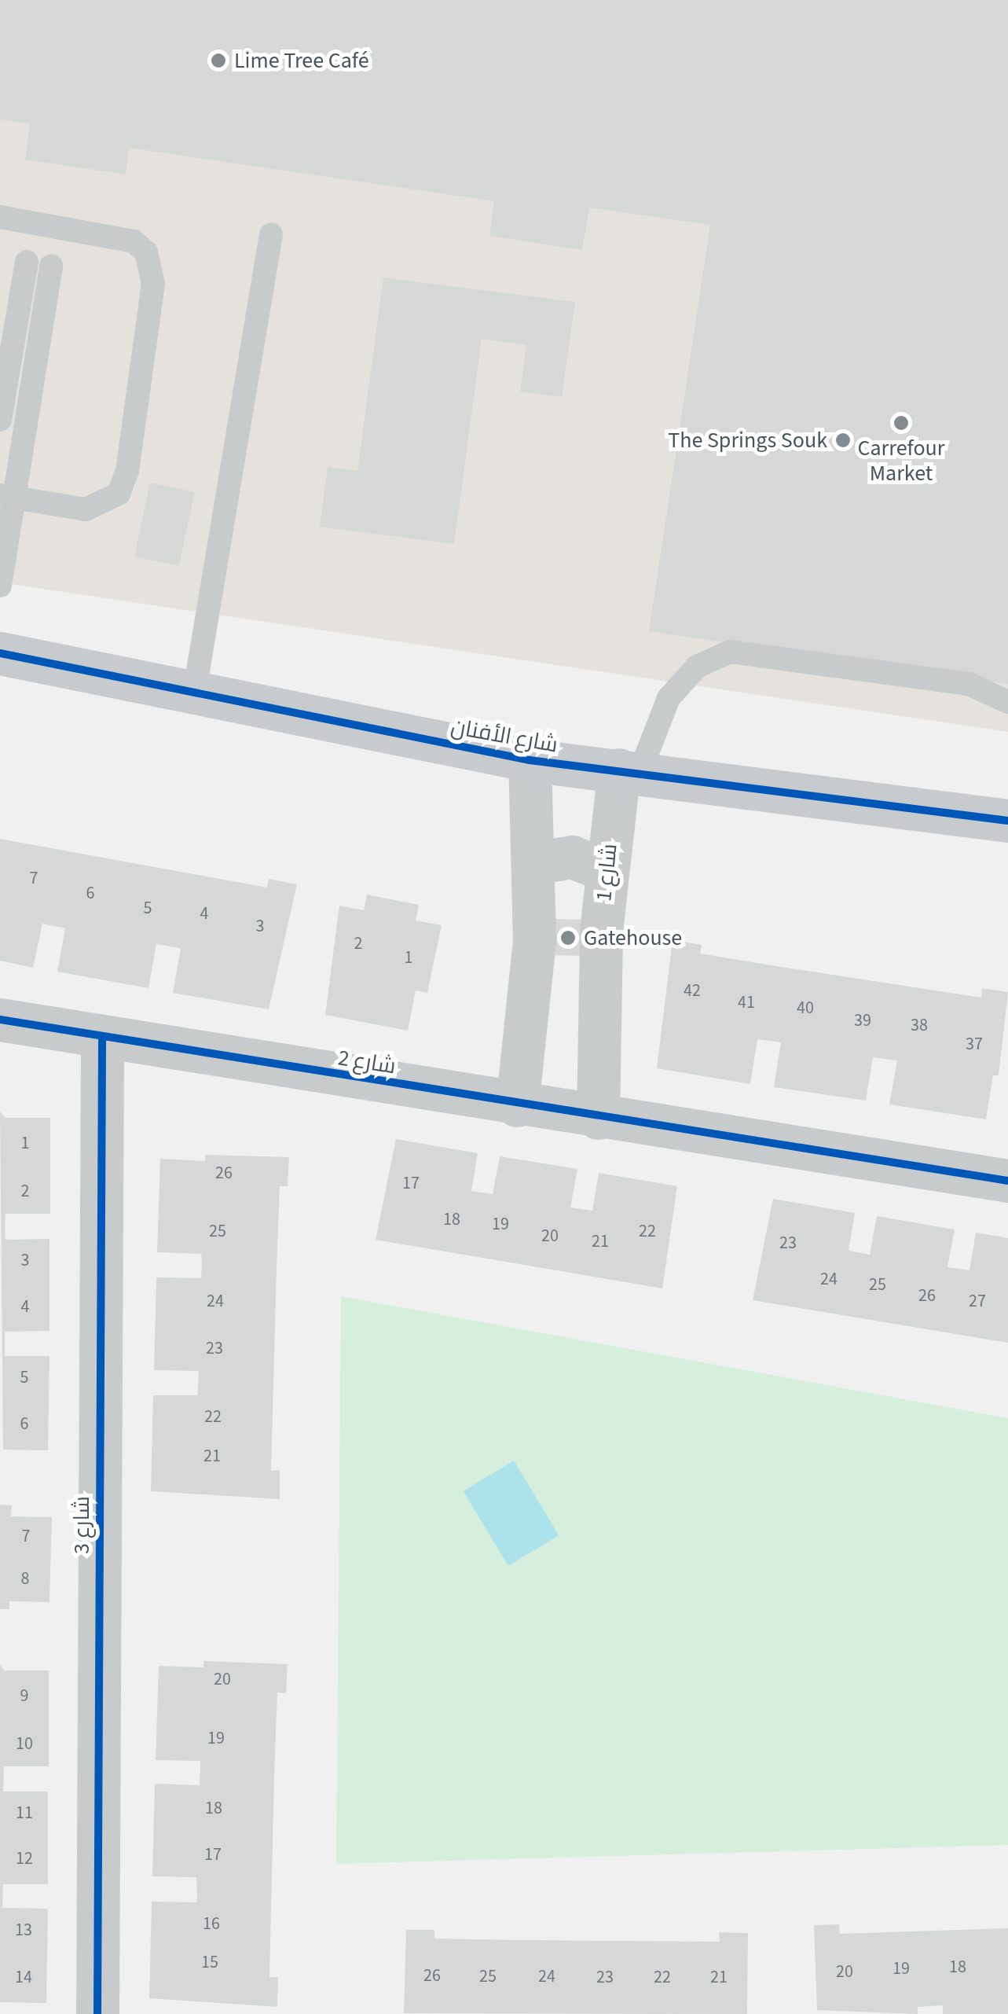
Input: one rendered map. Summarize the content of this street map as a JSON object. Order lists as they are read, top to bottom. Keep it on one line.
{"streets":{"street":["شارع الأفنان","شارع 1","شارع 2","شارع 3"]},"crossings":[["شارع الأفنان","شارع 1"],["شارع 1","شارع 2"],["شارع 2","شارع 3"]],"places":["Lime Tree Café","Carrefour Market","The Springs Souk","Gatehouse"],"house_numbers":["7","6","5","4","3","2","1","42","41","40","39","38","37","1","26","17","2","18","19","25","22","20","21","23","3","24","25","26","24","27","4","23","5","22","6","21","7","8","20","9","19","10","18","11","17","12","16","13","15","18","19","20","26","25","24","14","23","22","21"]}
